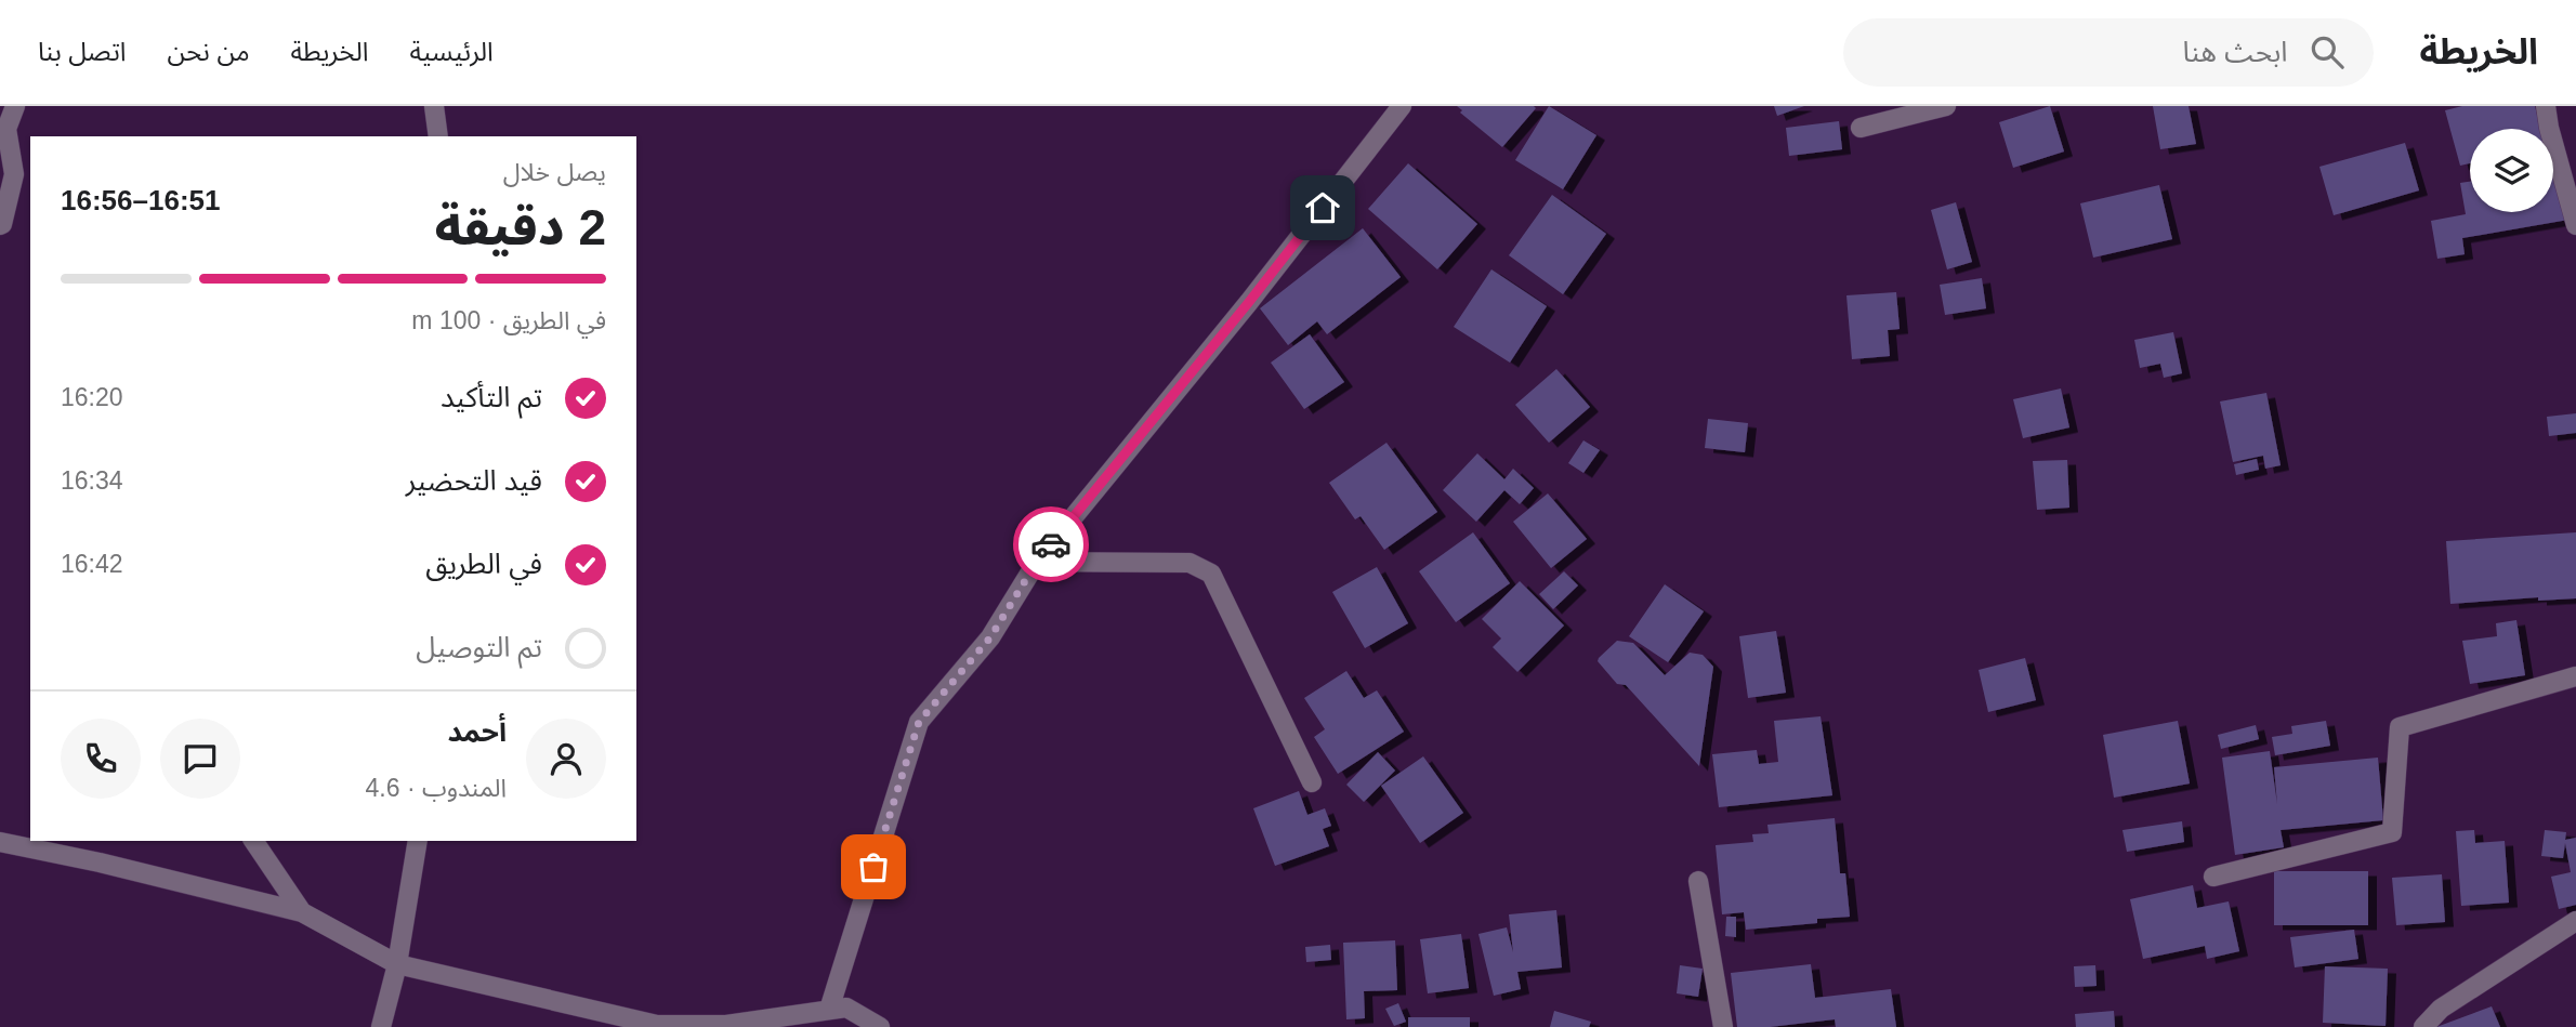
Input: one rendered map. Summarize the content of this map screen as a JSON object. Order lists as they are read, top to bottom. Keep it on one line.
{"page":{"header":"الخريطة","search":"ابحث هنا","nav":["الرئيسية","الخريطة","من نحن","اتصل بنا"],"heading":["2 دقيقة","يصل خلال","16:51–16:56"],"panel":["أحمد","المندوب · 4.6"],"bar":"في الطريق · 100 m","list":[["تم التأكيد","16:20"],["قيد التحضير","16:34"],["في الطريق","16:42"],"تم التوصيل"]}}
